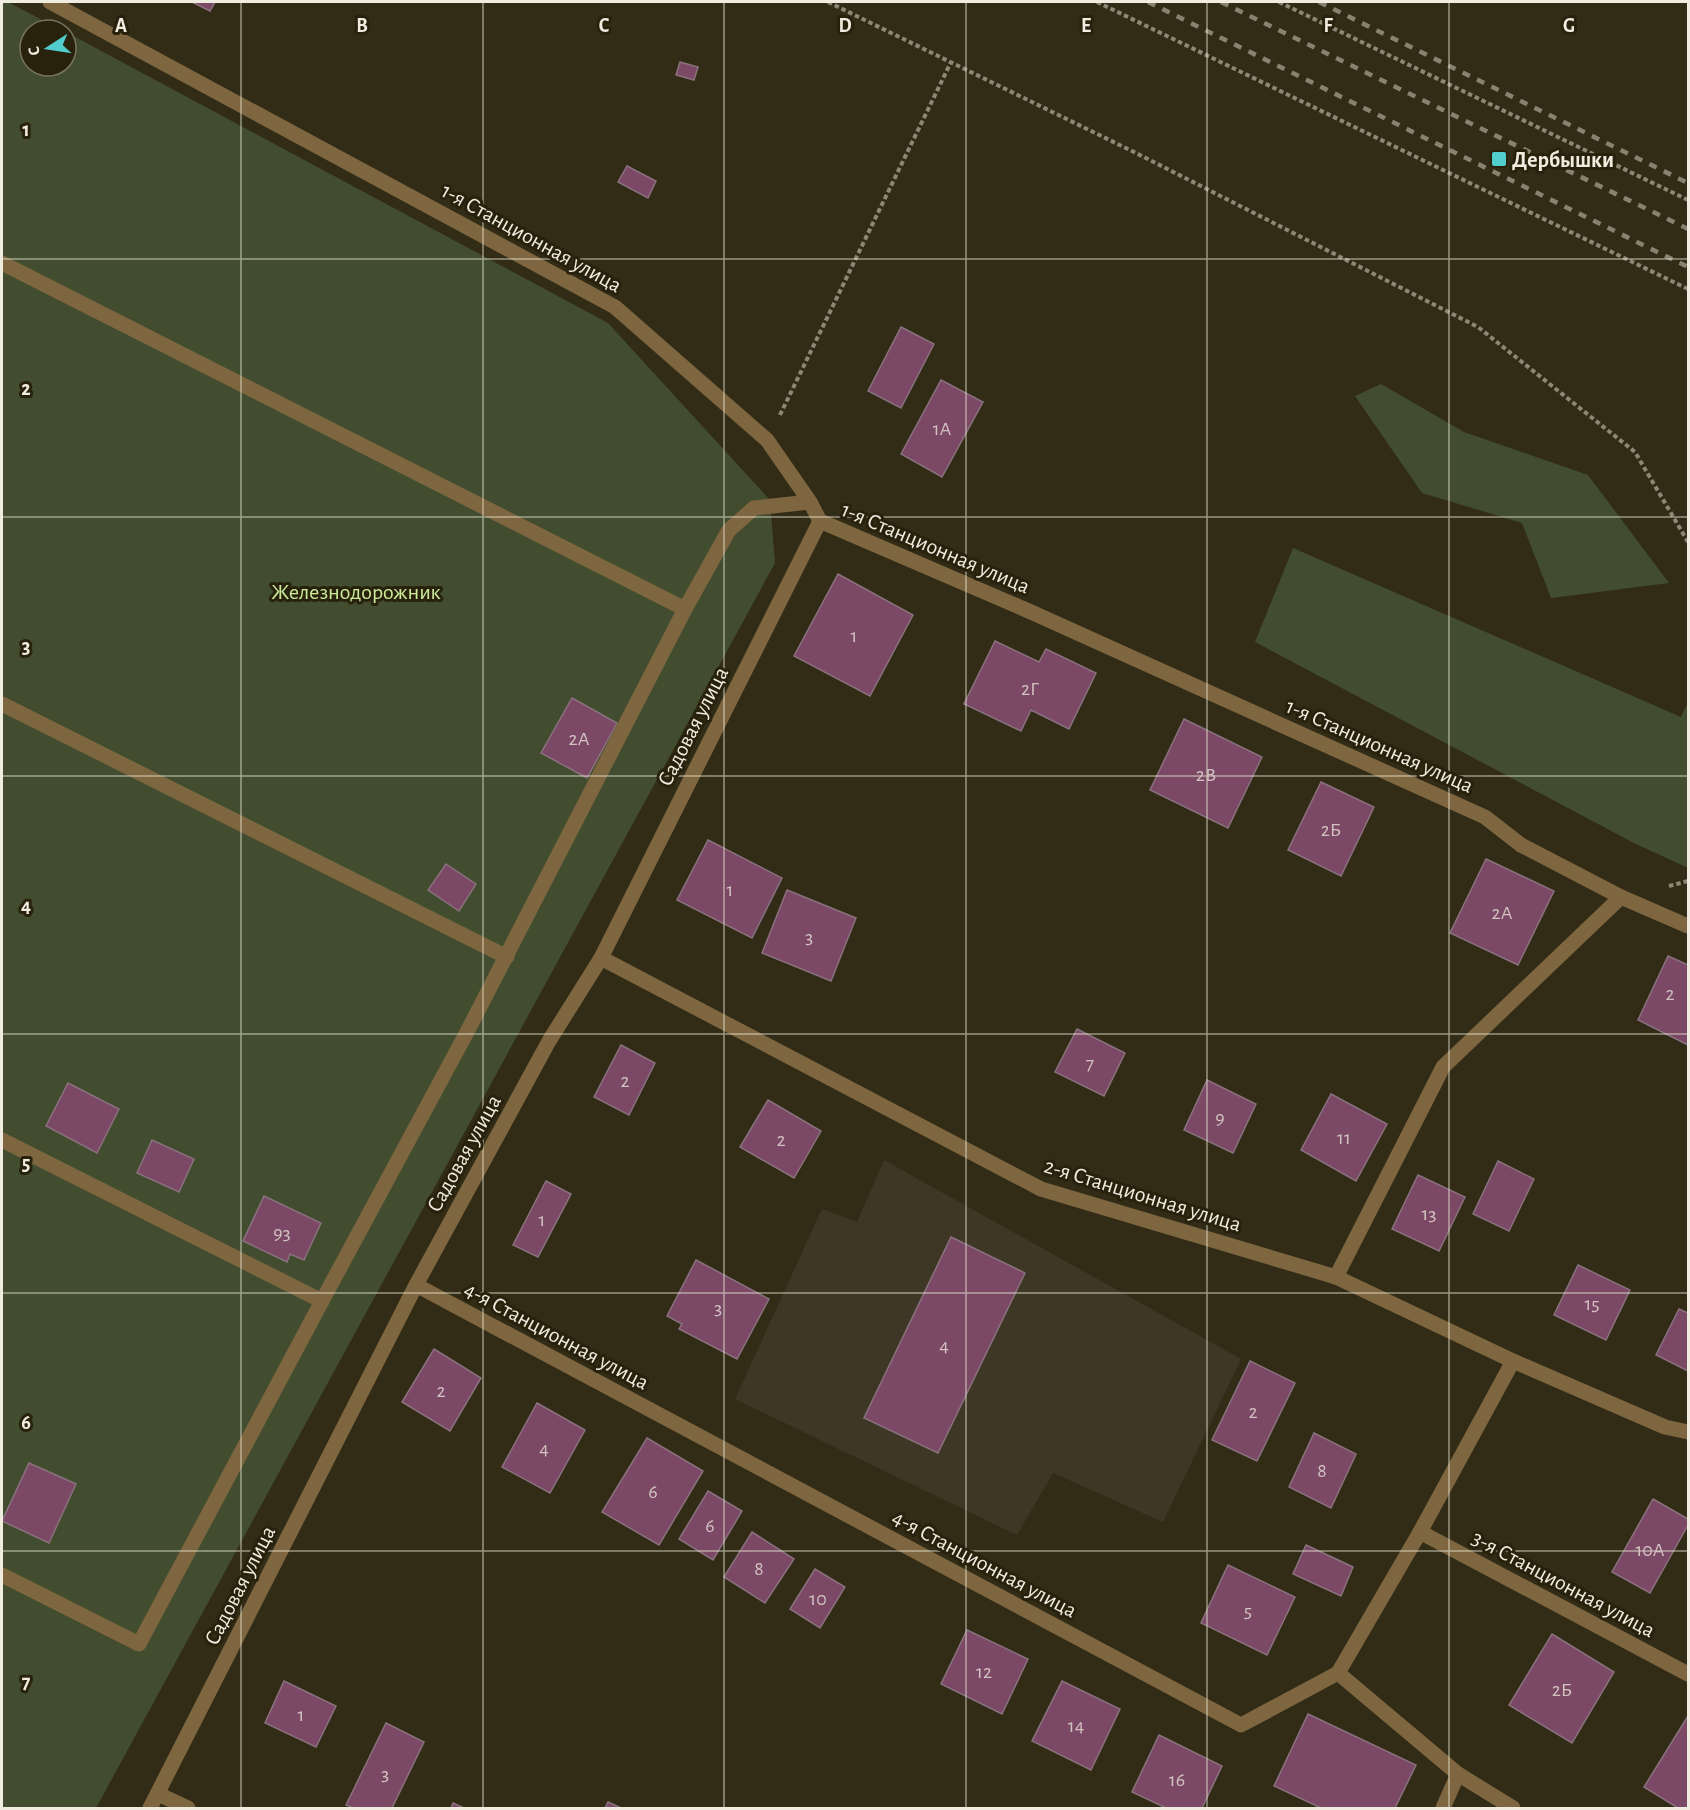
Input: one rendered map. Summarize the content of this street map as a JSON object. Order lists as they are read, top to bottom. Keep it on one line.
{"streets":{"street":["1-я Станционная улица","Садовая улица","2-я Станционная улица","4-я Станционная улица","3-я Станционная улица"]},"crossings":[["1-я Станционная улица","Садовая улица"],["Садовая улица","2-я Станционная улица"],["Садовая улица","4-я Станционная улица"]],"parks":["Железнодорожник"],"places":{"transit":["Дербышки"]},"house_numbers":["1А","1","2Г","2А","2В","2Б","1","2А","3","2","7","2","9","11","2","13","1","93","15","3","4","2","2","4","8","6","6","10А","8","10","5","12","2Б","1","14","3","16"],"north":"left","grid":{"columns":["A","B","C","D","E","F","G"],"rows":["1","2","3","4","5","6","7"]}}
